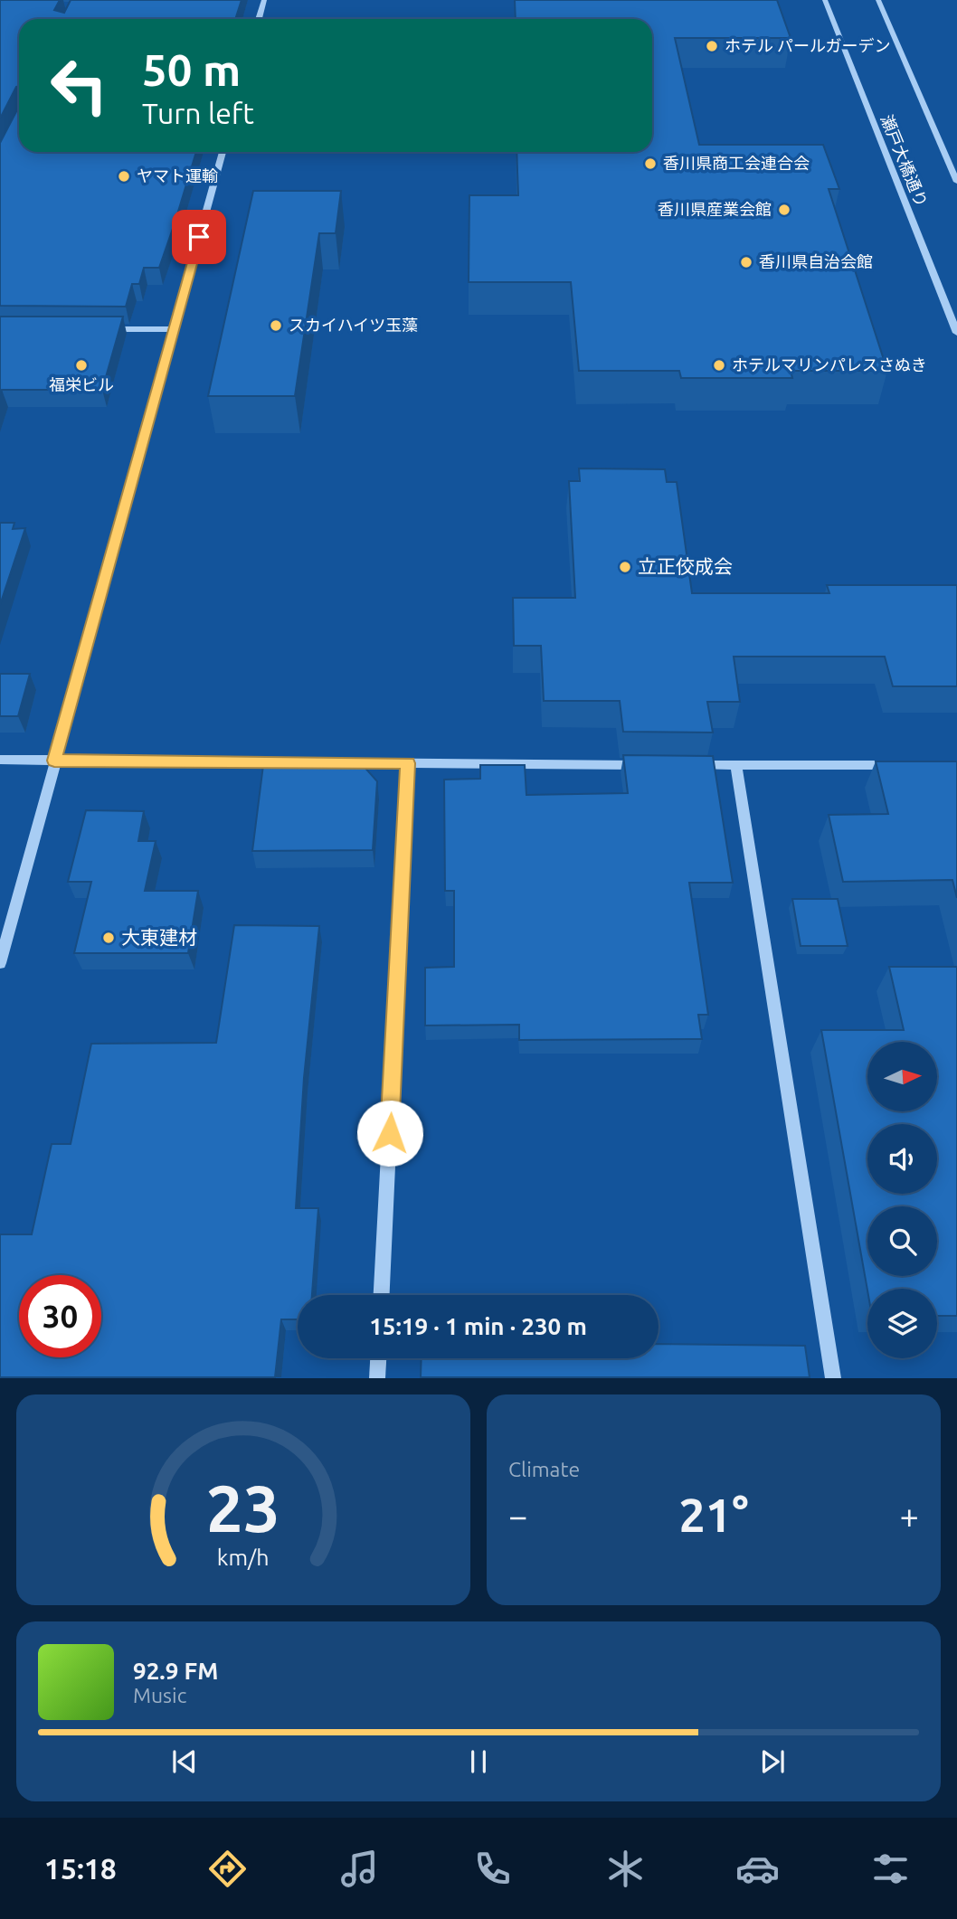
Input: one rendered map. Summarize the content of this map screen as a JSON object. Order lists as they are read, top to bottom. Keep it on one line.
{"streets":{"street":["瀬戸大橋通り"]},"places":["ホテル パールガーデン","香川県商工会連合会","ヤマト運輸","香川県産業会館","香川県自治会館","スカイハイツ玉藻","福栄ビル","ホテルマリンパレスさぬき","立正佼成会","大東建材"],"north":"right","page":{"turn":["50 m","Turn left"],"limit":"30","trip":"15:19 · 1 min · 230 m","tile":"Climate","heat":["−","21°","+"],"song":["92.9 FM","Music"],"tabs":"15:18","gauge":["23","km/h"]}}
